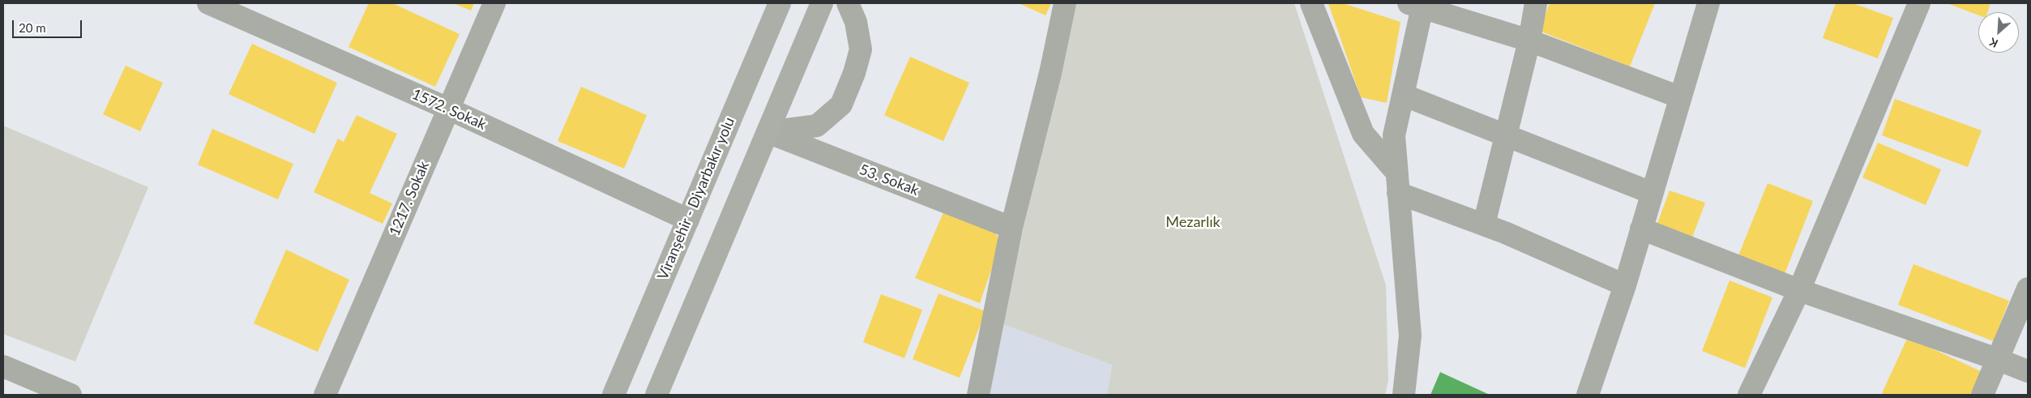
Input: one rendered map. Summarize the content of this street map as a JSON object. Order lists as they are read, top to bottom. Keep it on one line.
{"streets":{"main road":["Viranşehir - Diyarbakır yolu"],"street":["1572. Sokak","53. Sokak","1217. Sokak"]},"crossings":[["1572. Sokak","1217. Sokak"],["1572. Sokak","Viranşehir - Diyarbakır yolu"]],"parks":["Mezarlık"],"scale_bar":"20 m","north":"bottom left"}
